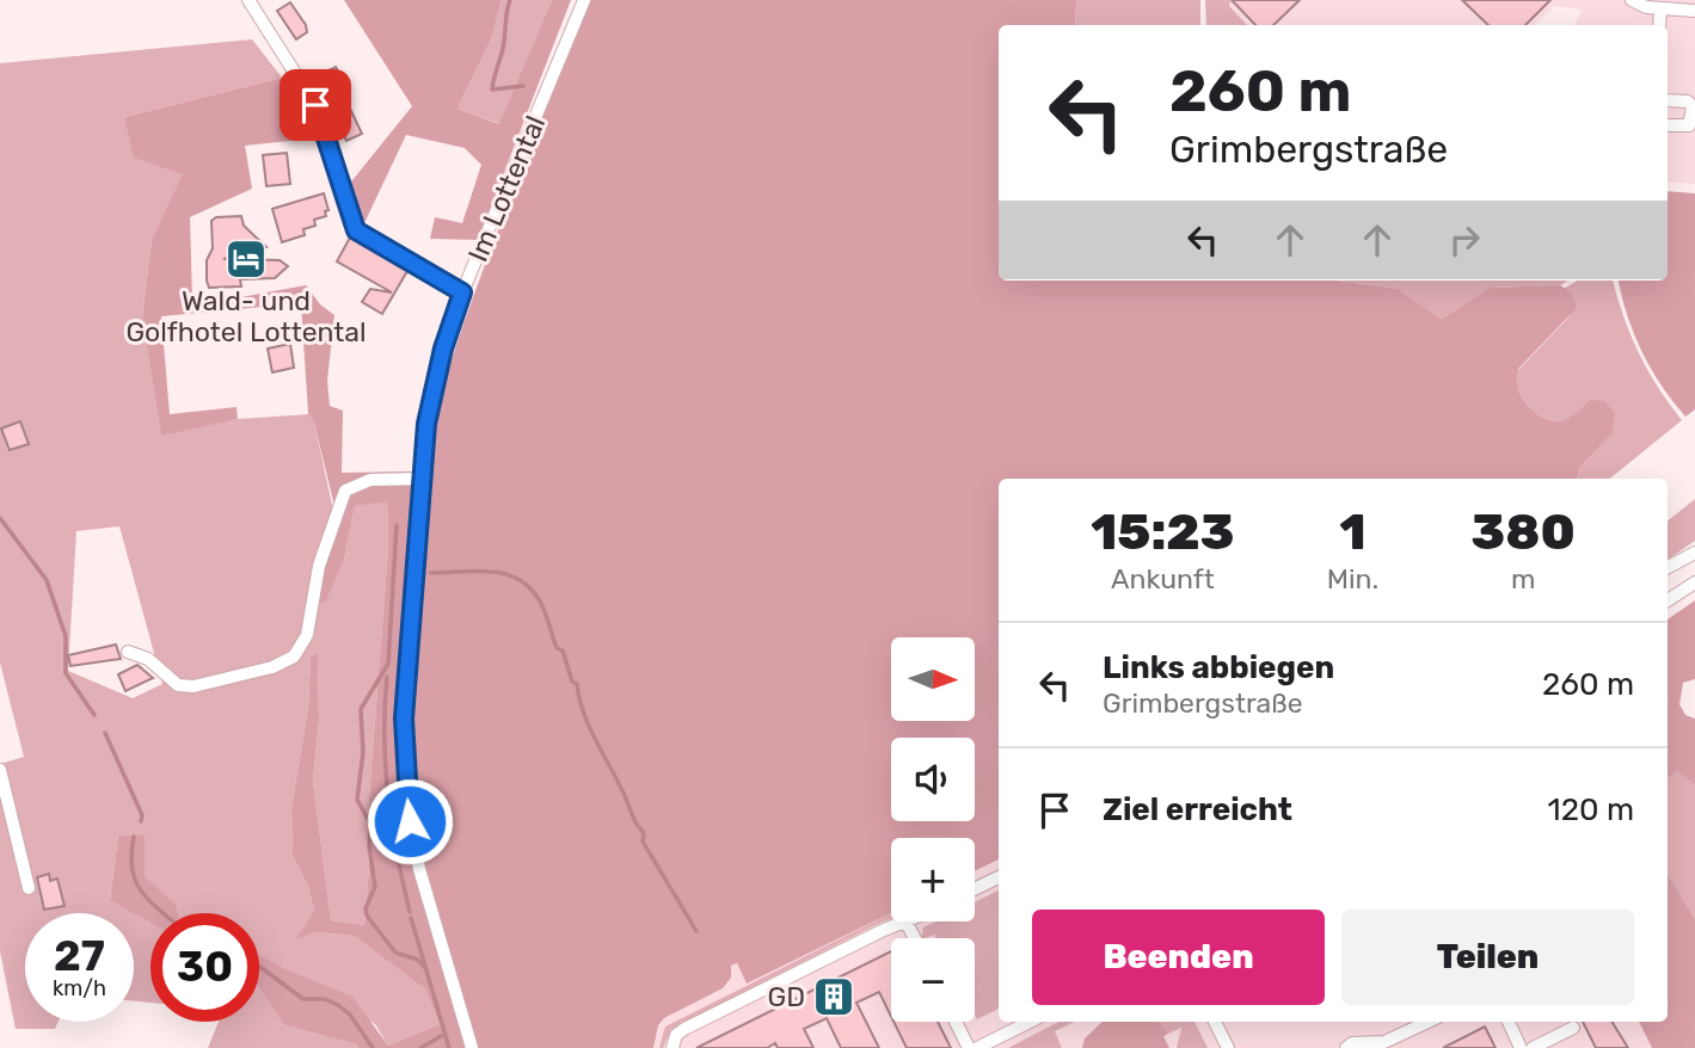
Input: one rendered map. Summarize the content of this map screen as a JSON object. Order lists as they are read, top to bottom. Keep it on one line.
{"streets":{"street":["Im Lottental"]},"places":{"hotel":["Wald- und Golfhotel Lottental"],"building":["GD"]},"north":"right","page":{"turn":["260 m","Grimbergstraße"],"eta":["15:23","Ankunft","1","Min.","380","m"],"list":[{"name":"Links abbiegen","note":"Grimbergstraße","value":"260 m"},{"name":"Ziel erreicht","value":"120 m"}],"map_buttons":["+","−"],"buttons":["Beenden","Teilen"],"speed":"27 km/h","limit":"30"}}
